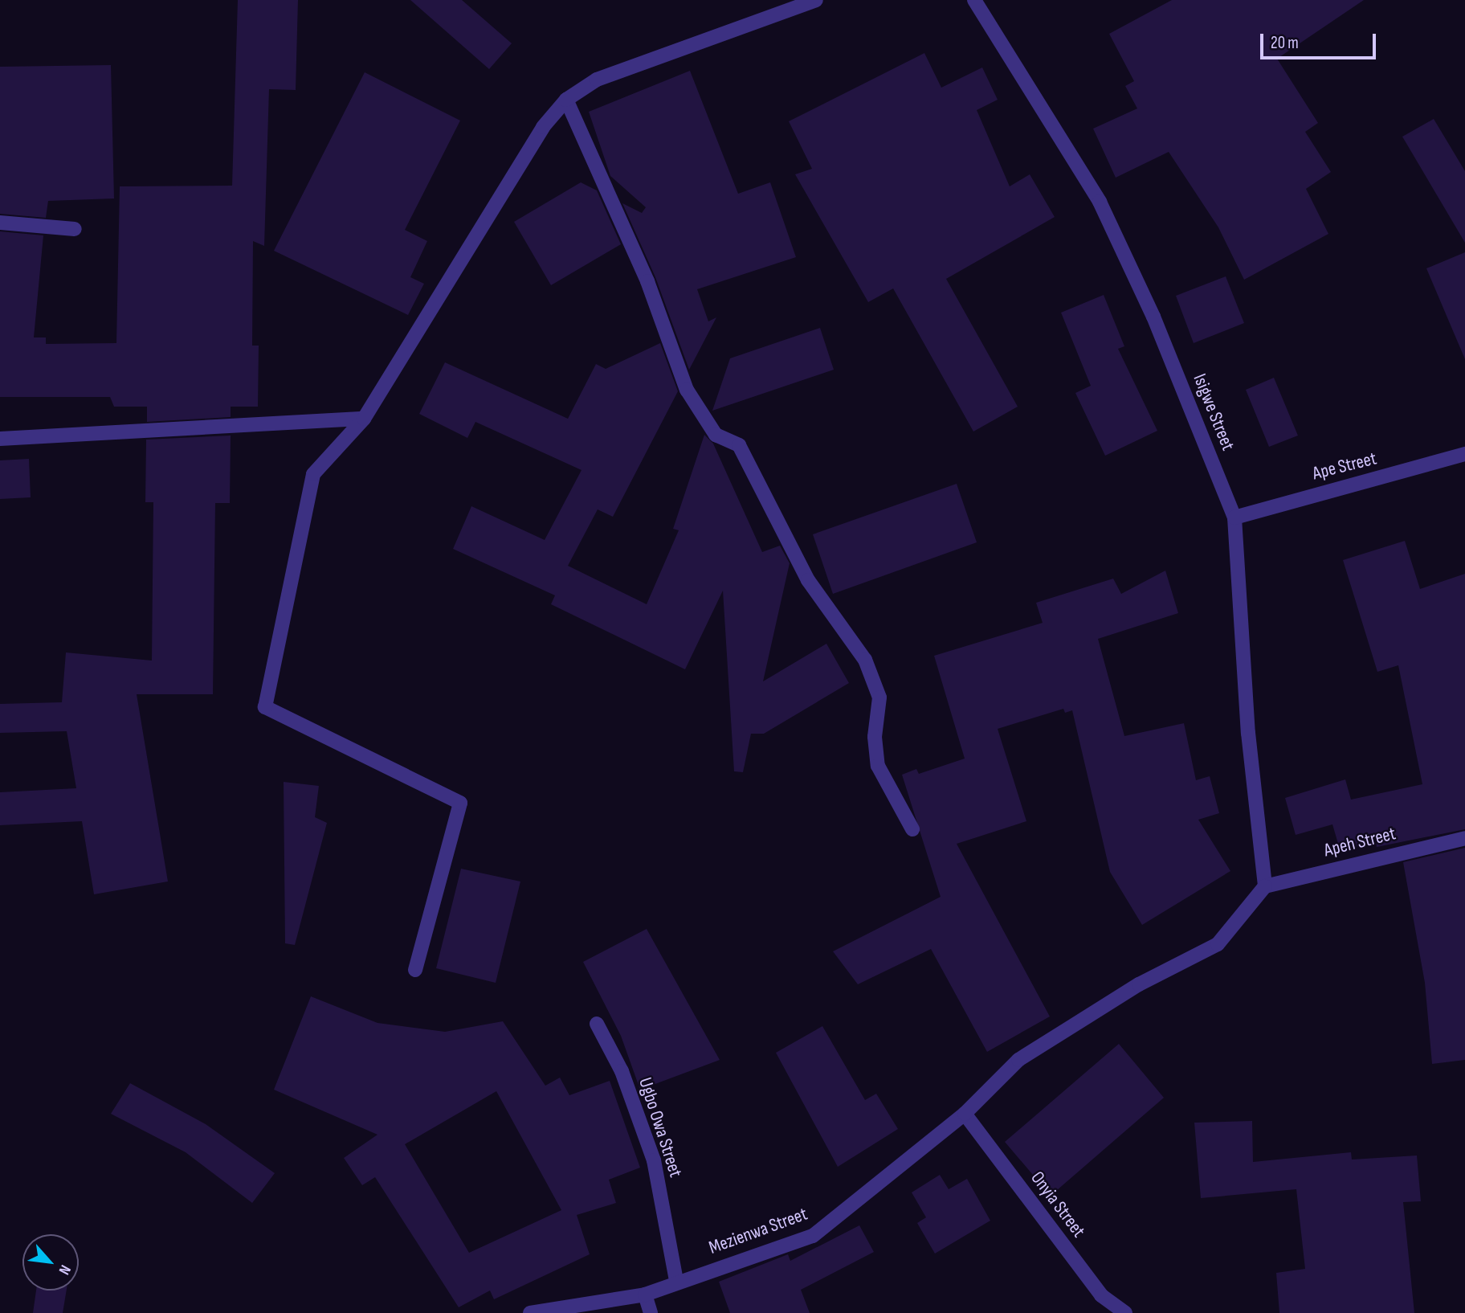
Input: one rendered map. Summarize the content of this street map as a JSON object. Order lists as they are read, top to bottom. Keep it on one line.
{"streets":{"street":["Isigwe Street","Ape Street","Apeh Street","Ugbo Owa Street","Onyia Street","Mezienwa Street"]},"crossings":[["Isigwe Street","Ape Street"],["Isigwe Street","Apeh Street"],["Isigwe Street","Mezienwa Street"],["Apeh Street","Mezienwa Street"],["Ugbo Owa Street","Mezienwa Street"],["Onyia Street","Mezienwa Street"]],"scale_bar":"20 m","north":"bottom right"}
